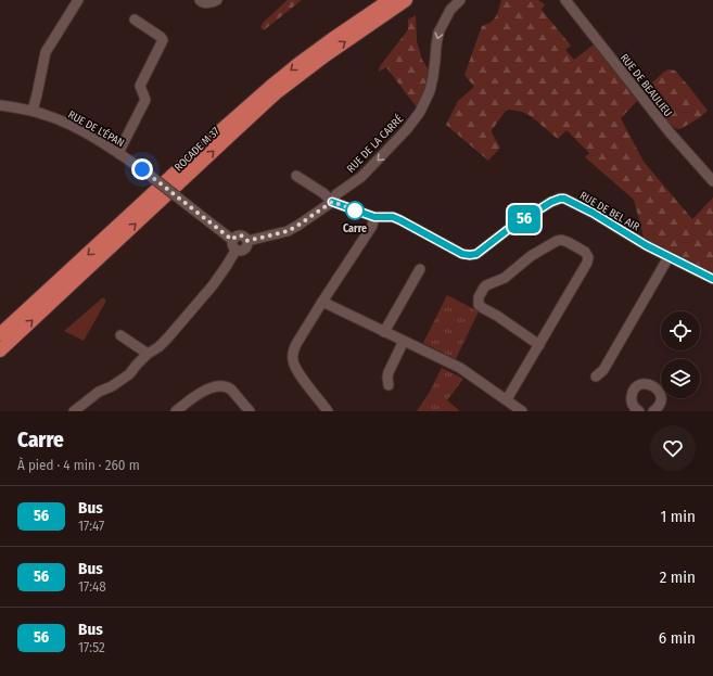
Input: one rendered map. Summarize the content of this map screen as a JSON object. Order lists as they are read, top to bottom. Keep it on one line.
{"streets":{"highway":["ROCADE M 37"],"street":["RUE DE BEAULIEU","RUE DE L'ÉPAN","RUE DE LA CARRÉ","RUE DE BEL AIR"]},"crossings":[["RUE DE L'ÉPAN","RUE DE LA CARRÉ"],["RUE DE LA CARRÉ","RUE DE BEL AIR"]],"one_way":["RUE DE LA CARRÉ"],"places":["Carre"],"lines":["bus line 56"],"page":{"on_map":"56","heading":["Carre","À pied · 4 min · 260 m"],"list":[{"mark":"56","name":"Bus","note":"17:47","value":"1 min"},{"mark":"56","name":"Bus","note":"17:48","value":"2 min"},{"mark":"56","name":"Bus","note":"17:52","value":"6 min"}]}}
